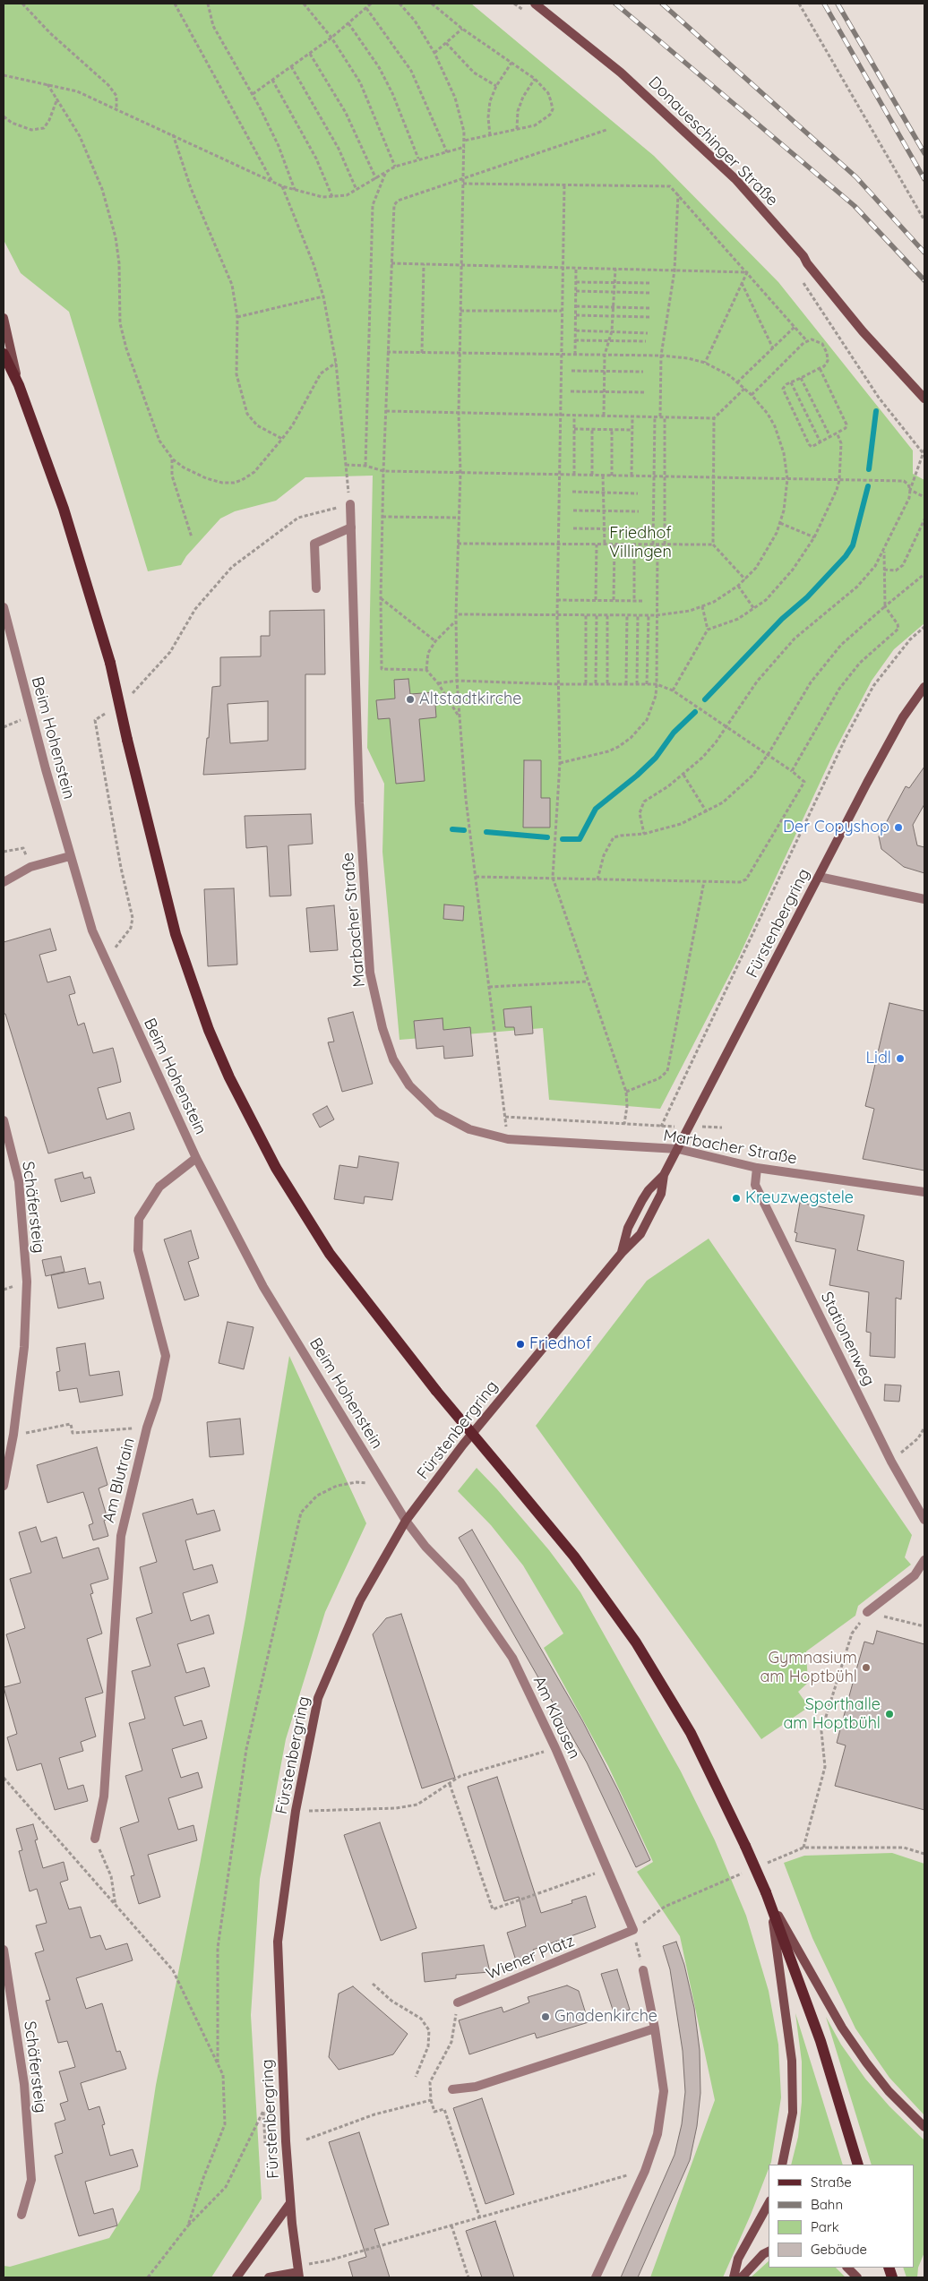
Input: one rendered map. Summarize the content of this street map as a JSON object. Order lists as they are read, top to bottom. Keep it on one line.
{"streets":{"street":["Donaueschinger Straße","Beim Hohenstein","Marbacher Straße","Fürstenbergring","Schäfersteig","Stationenweg","Am Blutrain","Am Klausen","Wiener Platz"]},"crossings":[["Beim Hohenstein","Fürstenbergring"],["Beim Hohenstein","Am Blutrain"],["Beim Hohenstein","Am Klausen"],["Marbacher Straße","Fürstenbergring"],["Marbacher Straße","Stationenweg"],["Fürstenbergring","Am Klausen"],["Am Klausen","Wiener Platz"]],"parks":["Friedhof Villingen"],"places":["Altstadtkirche","Der Copyshop","Lidl","Kreuzwegstele","Friedhof","Gymnasium am Hoptbühl","Sporthalle am Hoptbühl","Gnadenkirche"],"legend":["Straße","Bahn","Park","Gebäude"]}
